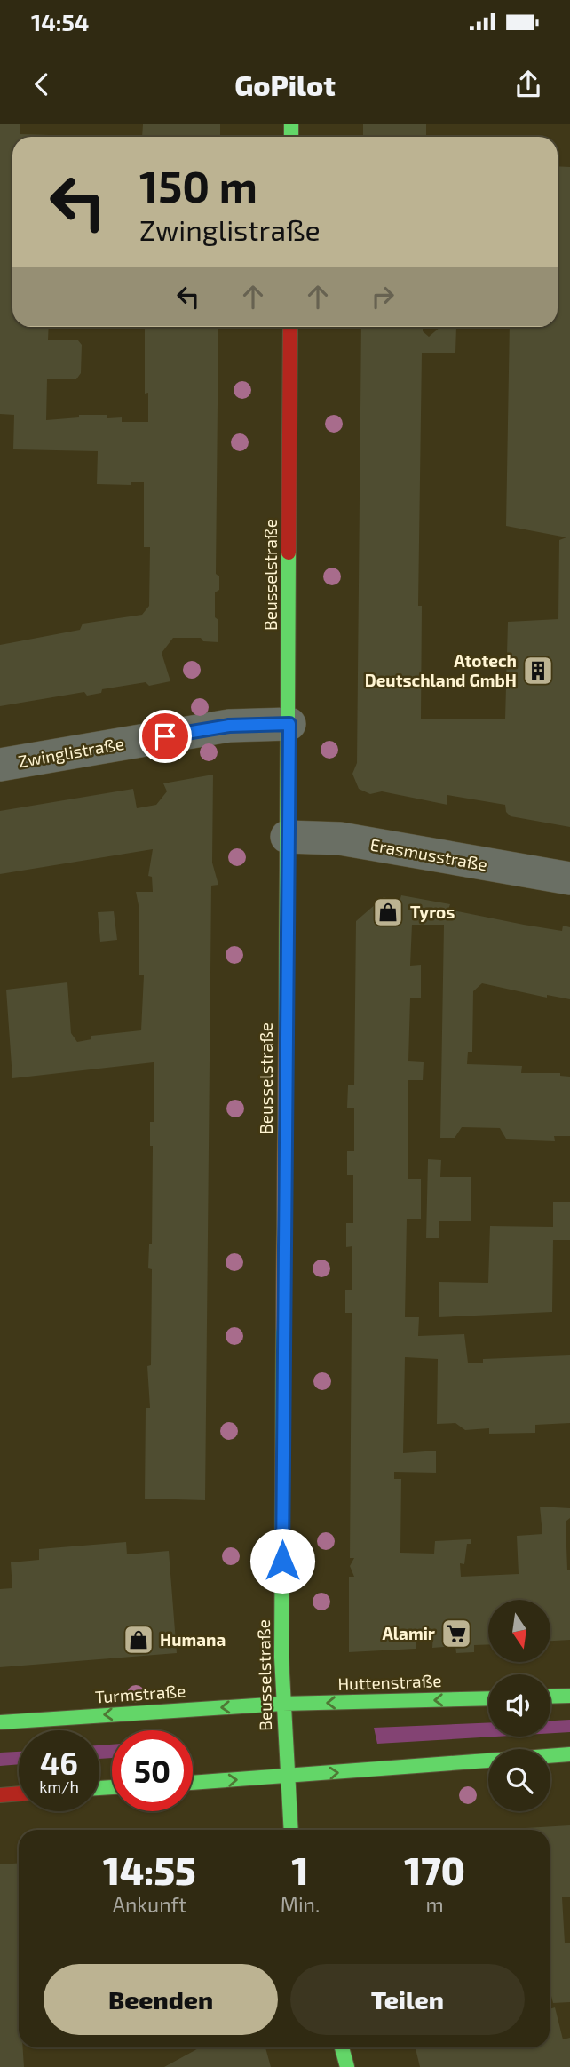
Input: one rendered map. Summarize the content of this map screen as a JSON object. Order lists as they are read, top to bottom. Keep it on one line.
{"streets":{"main road":["Beusselstraße","Huttenstraße","Turmstraße"],"street":["Zwinglistraße","Erasmusstraße"]},"crossings":[["Beusselstraße","Zwinglistraße"],["Beusselstraße","Erasmusstraße"],["Beusselstraße","Huttenstraße"],["Beusselstraße","Turmstraße"],["Huttenstraße","Turmstraße"]],"places":{"building":["Atotech Deutschland GmbH"],"shop":["Tyros","Humana"],"supermarket":["Alamir"]},"north":"bottom","page":{"status":"14:54","header":"GoPilot","turn":["150 m","Zwinglistraße"],"speed":"46 km/h","limit":"50","eta":["14:55","Ankunft","1","Min.","170","m"],"buttons":["Beenden","Teilen"]}}
